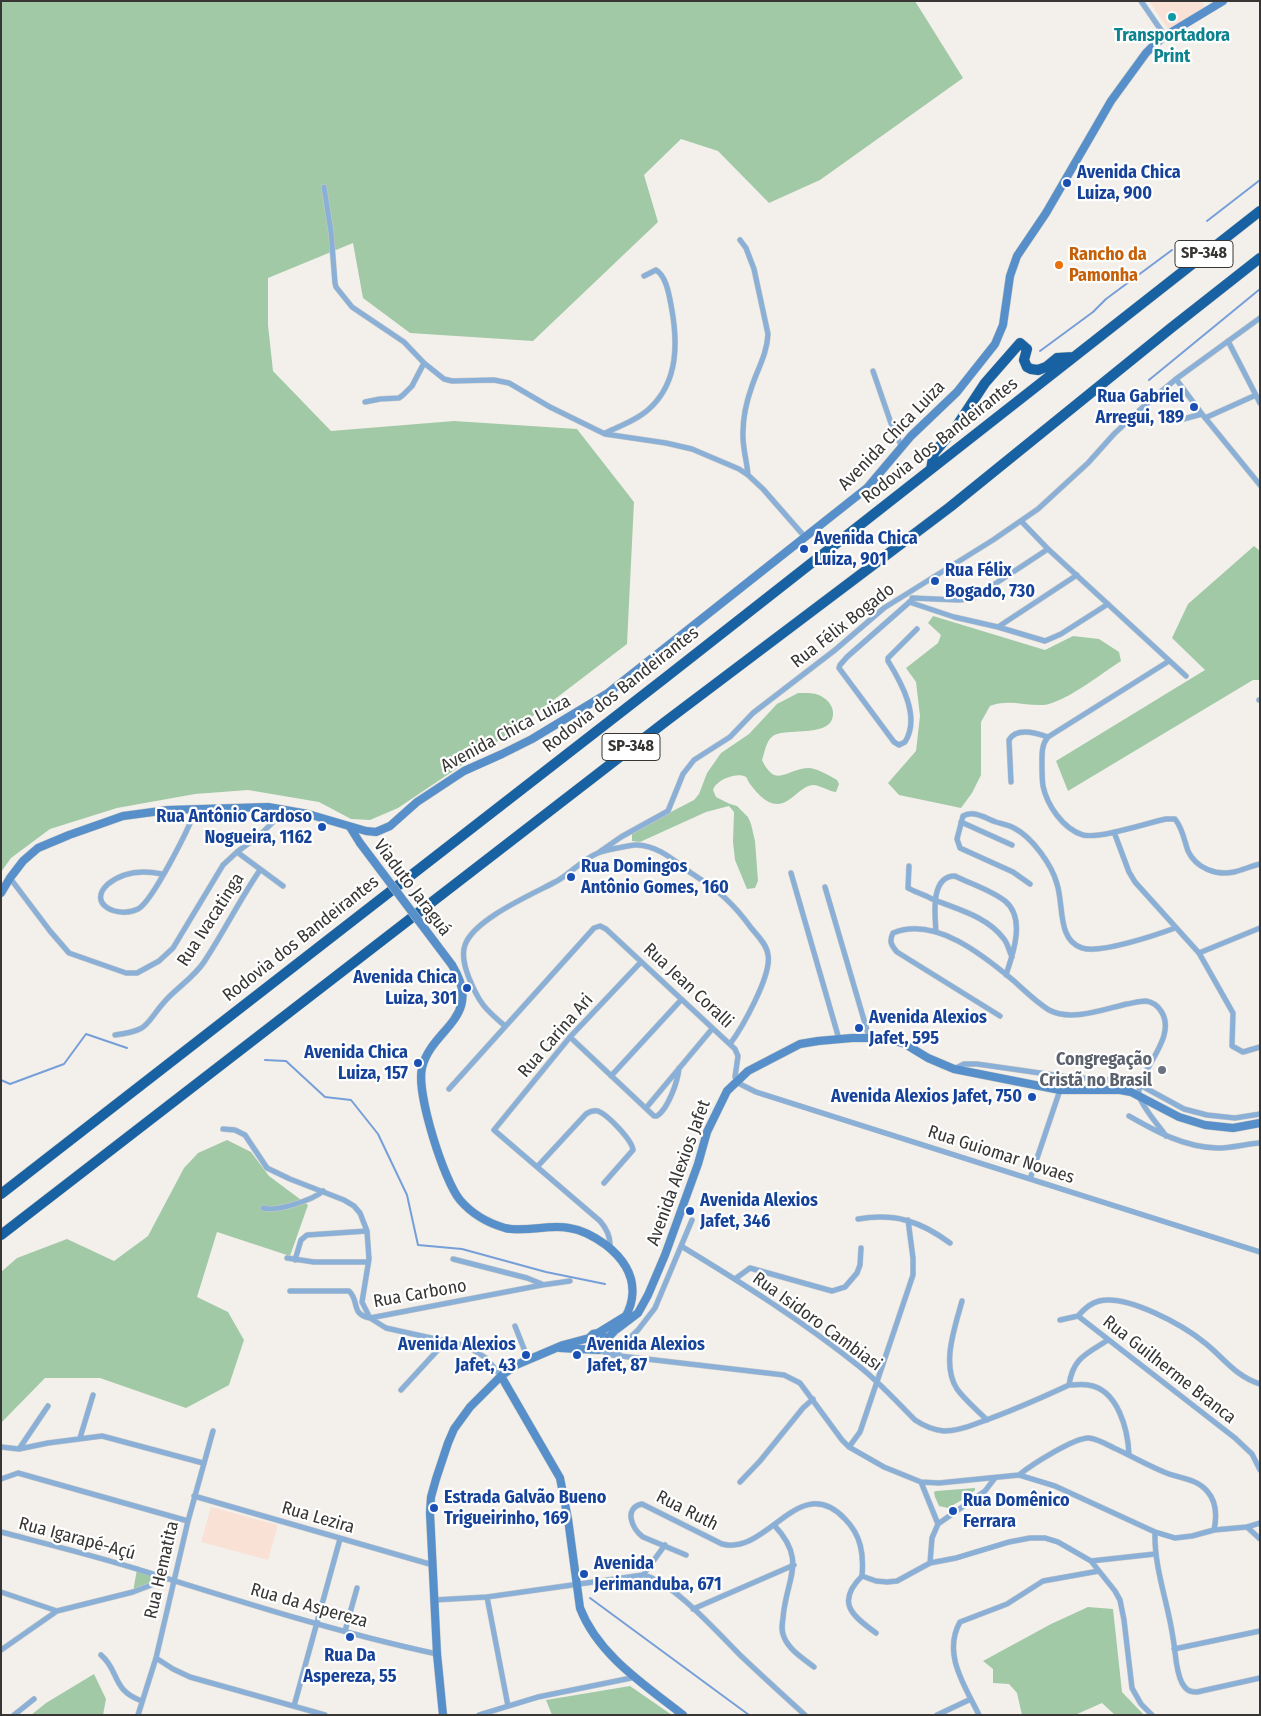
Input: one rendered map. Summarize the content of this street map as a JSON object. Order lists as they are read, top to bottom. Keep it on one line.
{"streets":{"highway":["SP-348","Rodovia dos Bandeirantes"],"main road":["Avenida Chica Luiza","Viaduto Jaraguá","Avenida Alexios Jafet"],"street":["Rua Félix Bogado","Rua Ivacatinga","Rua Jean Coralli","Rua Carina Ari","Rua Guiomar Novaes","Rua Carbono","Rua Isidoro Cambiasi","Rua Guilherme Branca","Rua Ruth","Rua Lezira","Rua Igarapé-Açú","Rua Hematita","Rua da Aspereza"]},"crossings":[["Avenida Chica Luiza","Viaduto Jaraguá"],["Rua Jean Coralli","Rua Carina Ari"],["Rua Jean Coralli","Rua Guiomar Novaes"],["Rua Jean Coralli","Avenida Alexios Jafet"],["Rua Guiomar Novaes","Avenida Alexios Jafet"],["Avenida Alexios Jafet","Rua Isidoro Cambiasi"],["Rua Lezira","Rua Hematita"],["Rua Igarapé-Açú","Rua Hematita"],["Rua Igarapé-Açú","Rua da Aspereza"],["Rua Hematita","Rua da Aspereza"]],"places":["Transportadora Print","Avenida Chica Luiza, 900","Rancho da Pamonha","Rua Gabriel Arregui, 189","Avenida Chica Luiza, 901","Rua Félix Bogado, 730","Rua Antônio Cardoso Nogueira, 1162","Rua Domingos Antônio Gomes, 160","Avenida Chica Luiza, 301","Avenida Alexios Jafet, 595","Avenida Chica Luiza, 157","Congregação Cristã no Brasil","Avenida Alexios Jafet, 750","Avenida Alexios Jafet, 346","Avenida Alexios Jafet, 43","Avenida Alexios Jafet, 87","Estrada Galvão Bueno Trigueirinho, 169","Rua Domênico Ferrara","Avenida Jerimanduba, 671","Rua Da Aspereza, 55"]}
